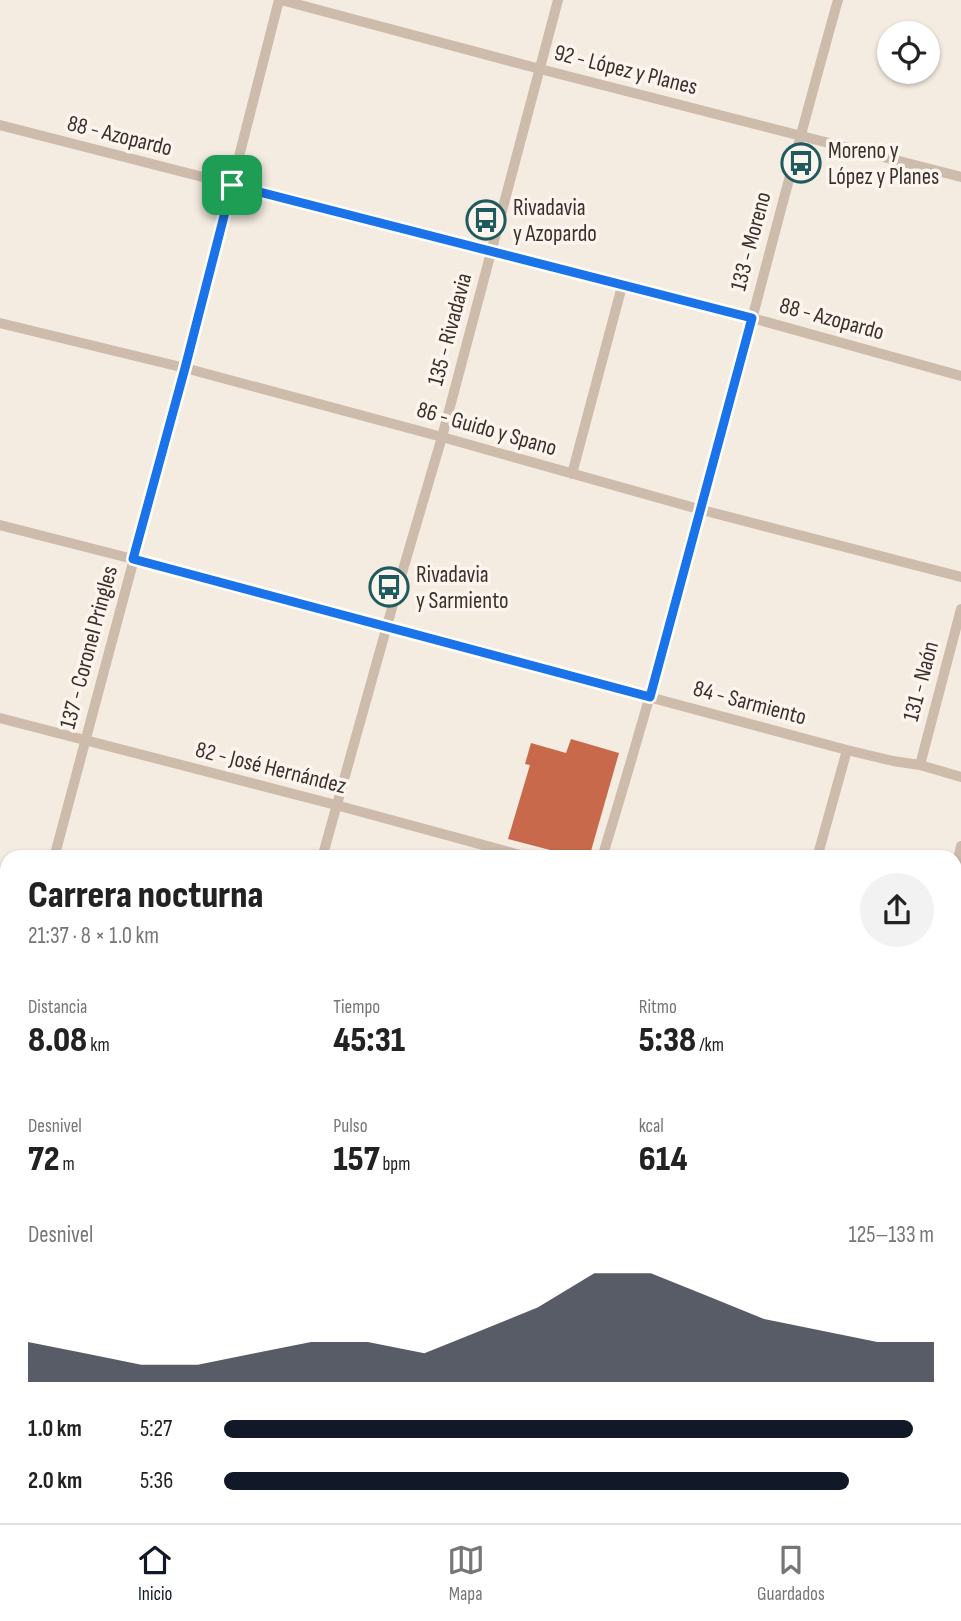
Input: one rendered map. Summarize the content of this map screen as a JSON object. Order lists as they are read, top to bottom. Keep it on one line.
{"streets":{"street":["92 - López y Planes","88 - Azopardo","133 - Moreno","135 - Rivadavia","86 - Guido y Spano","137 - Coronel Pringles","131 - Naón","84 - Sarmiento","82 - José Hernández"]},"crossings":[["92 - López y Planes","133 - Moreno"],["92 - López y Planes","135 - Rivadavia"],["92 - López y Planes","137 - Coronel Pringles"],["88 - Azopardo","133 - Moreno"],["88 - Azopardo","135 - Rivadavia"],["88 - Azopardo","137 - Coronel Pringles"],["133 - Moreno","86 - Guido y Spano"],["133 - Moreno","84 - Sarmiento"],["135 - Rivadavia","86 - Guido y Spano"],["135 - Rivadavia","84 - Sarmiento"],["135 - Rivadavia","82 - José Hernández"],["86 - Guido y Spano","137 - Coronel Pringles"],["137 - Coronel Pringles","84 - Sarmiento"],["137 - Coronel Pringles","82 - José Hernández"],["131 - Naón","84 - Sarmiento"]],"places":{"bus stop":["Moreno y López y Planes","Rivadavia y Azopardo","Rivadavia y Sarmiento"]},"page":{"heading":["Carrera nocturna","21:37 · 8 × 1.0 km"],"stats":[["Distancia","8.08 km"],["Tiempo","45:31"],["Ritmo","5:38 /km"],["Desnivel","72 m"],["Pulso","157 bpm"],["kcal","614"]],"chart":["Desnivel","125–133 m"],"list":[{"name":"1.0 km","note":"5:27"},{"name":"2.0 km","note":"5:36"}],"tabs":["Inicio","Mapa","Guardados"]}}
